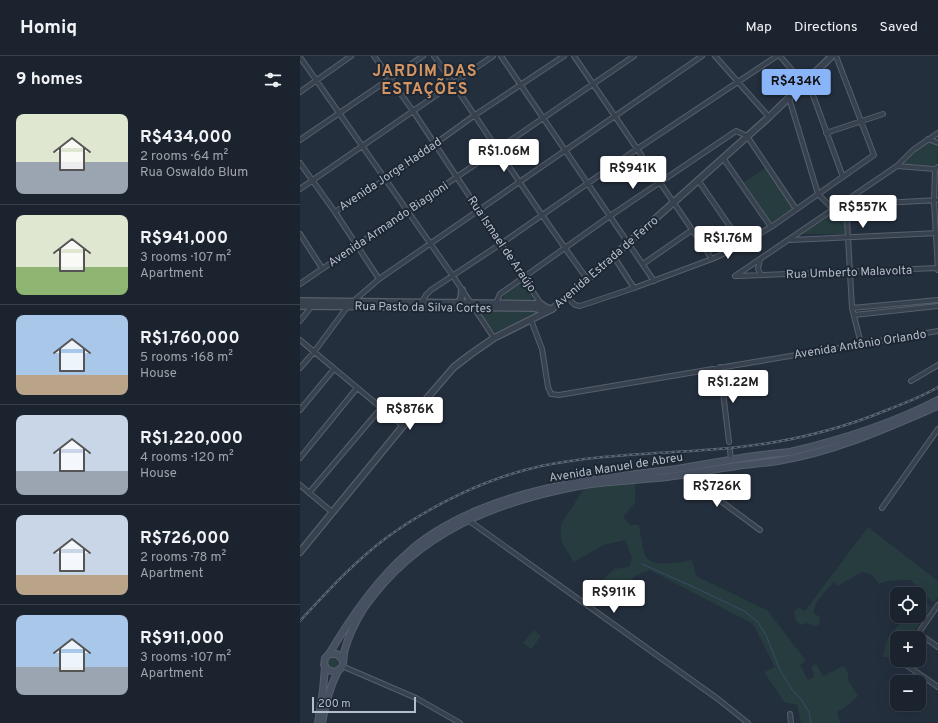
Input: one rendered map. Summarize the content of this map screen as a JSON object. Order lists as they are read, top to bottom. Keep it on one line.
{"streets":{"main road":["Avenida Manuel de Abreu"],"street":["Avenida Jorge Haddad","Avenida Armando Biagioni","Rua Ismael de Araújo","Avenida Estrada de Ferro","Rua Umberto Malavolta","Rua Pasto da Silva Cortes","Avenida Antônio Orlando"]},"crossings":[["Avenida Jorge Haddad","Rua Ismael de Araújo"],["Avenida Armando Biagioni","Rua Ismael de Araújo"],["Rua Ismael de Araújo","Avenida Estrada de Ferro"],["Rua Ismael de Araújo","Rua Pasto da Silva Cortes"],["Avenida Estrada de Ferro","Rua Pasto da Silva Cortes"],["Avenida Estrada de Ferro","Avenida Antônio Orlando"]],"districts":["JARDIM DAS ESTAÇÕES"],"scale_bar":"200 m","page":{"header":"Homiq","nav":["Map","Directions","Saved"],"heading":"9 homes","price":["R$434K","R$1.06M","R$941K","R$557K","R$1.76M","R$1.22M","R$876K","R$726K","R$911K"],"list":[{"name":"R$434,000","note":"2 rooms · 64 m² · Rua Oswaldo Blum"},{"name":"R$941,000","note":"3 rooms · 107 m² · Apartment"},{"name":"R$1,760,000","note":"5 rooms · 168 m² · House"},{"name":"R$1,220,000","note":"4 rooms · 120 m² · House"},{"name":"R$726,000","note":"2 rooms · 78 m² · Apartment"},{"name":"R$911,000","note":"3 rooms · 107 m² · Apartment"}],"map_buttons":["+","−"],"scale":"200 m"}}
